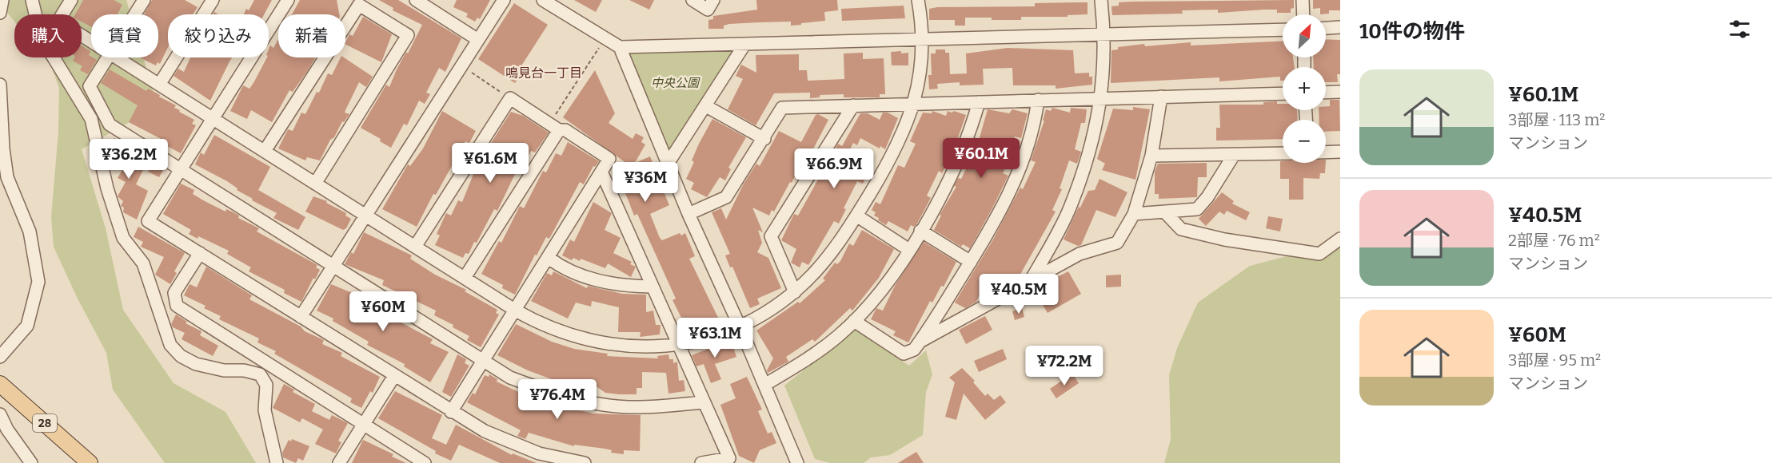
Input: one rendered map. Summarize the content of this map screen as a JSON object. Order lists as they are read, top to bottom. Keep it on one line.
{"streets":{"main road":["28"]},"districts":["鳴見台一丁目"],"parks":["中央公園"],"north":"top right","page":{"heading":"10件の物件","map_buttons":["+","−"],"chip":["購入","賃貸","絞り込み","新着"],"list":[{"name":"¥60.1M","note":"3部屋 · 113 m² · マンション"},{"name":"¥40.5M","note":"2部屋 · 76 m² · マンション"},{"name":"¥60M","note":"3部屋 · 95 m² · マンション"}],"price":["¥60.1M","¥36.2M","¥61.6M","¥66.9M","¥36M","¥40.5M","¥60M","¥63.1M","¥72.2M","¥76.4M"]}}
